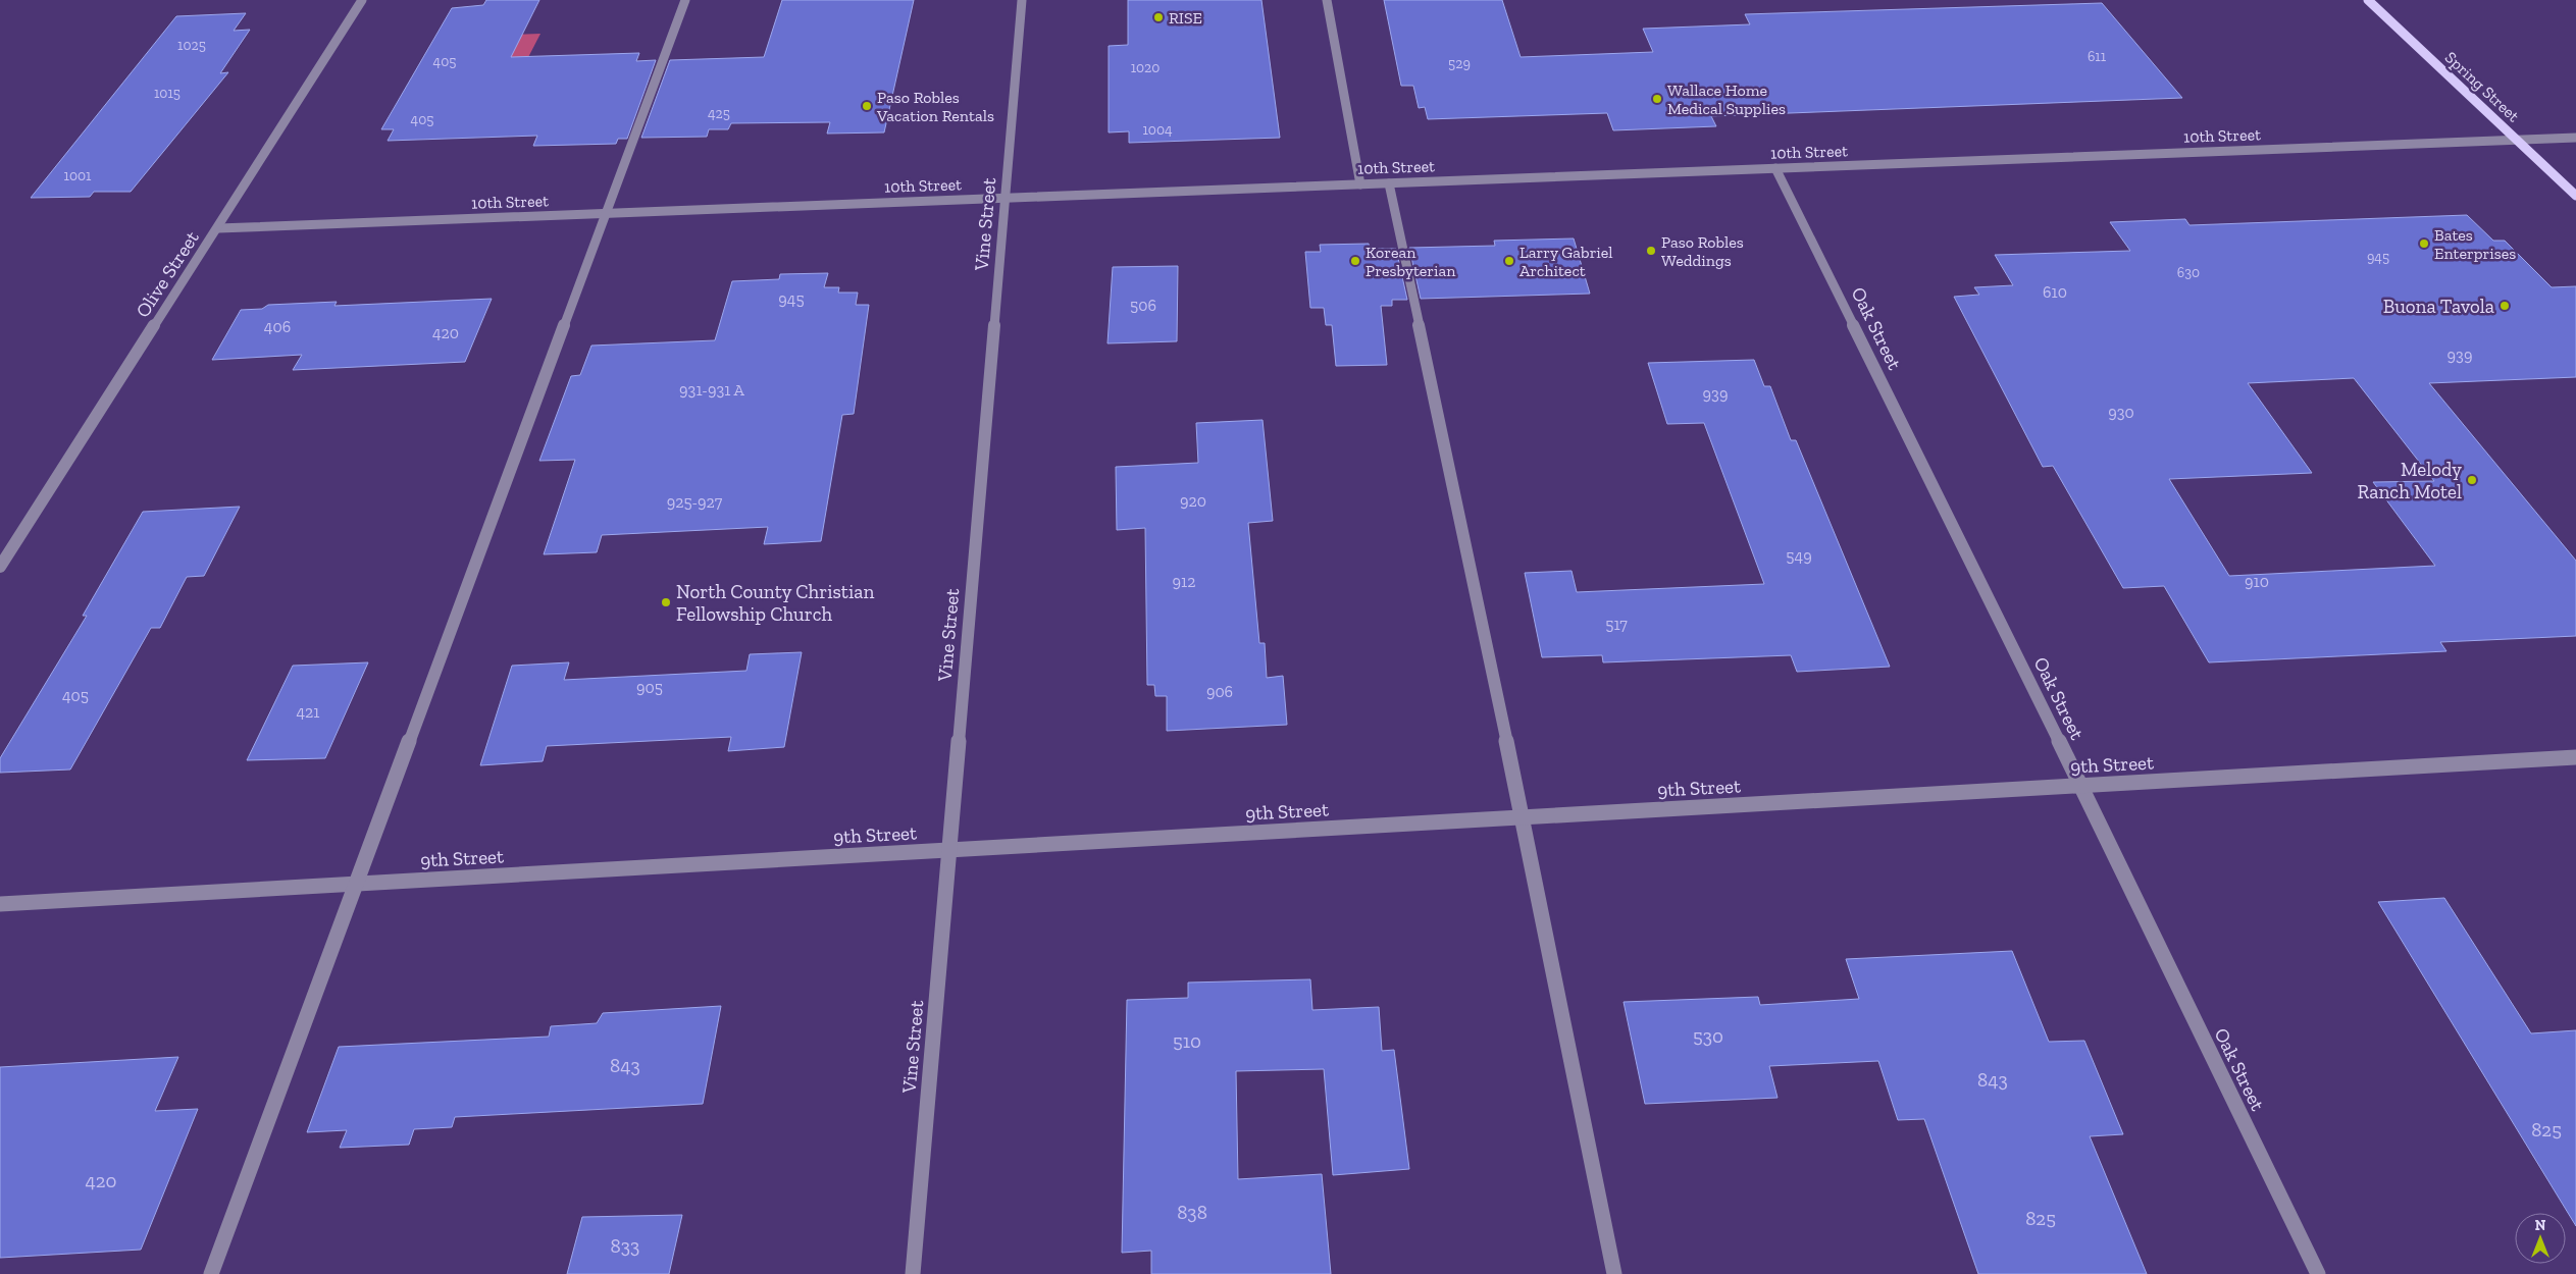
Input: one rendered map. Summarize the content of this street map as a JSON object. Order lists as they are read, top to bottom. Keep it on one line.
{"streets":{"main road":["Spring Street"],"street":["10th Street","Vine Street","Olive Street","Oak Street","9th Street"]},"crossings":[["Spring Street","10th Street"],["10th Street","Vine Street"],["10th Street","Olive Street"],["10th Street","Oak Street"],["Vine Street","9th Street"],["Oak Street","9th Street"]],"places":["RISE","Wallace Home Medical Supplies","Paso Robles Vacation Rentals","Bates Enterprises","Paso Robles Weddings","Korean Presbyterian","Larry Gabriel Architect","Buona Tavola","Melody Ranch Motel","North County Christian Fellowship Church"],"house_numbers":["1025","611","405","529","1020","1015","425","405","1004","1001","945","630","610","945","506","406","420","939","931-931 A","939","930","920","925-927","549","912","910","517","905","906","405","421","530","510","843","843","825","420","838","825","833"],"north":"top"}
